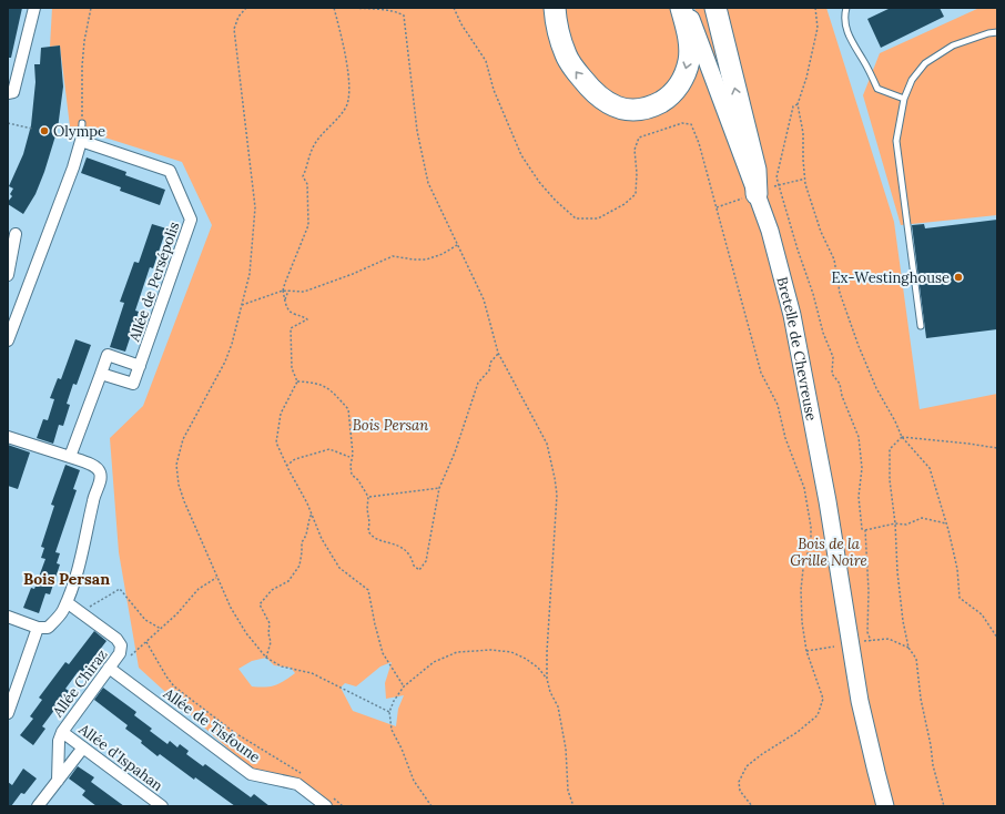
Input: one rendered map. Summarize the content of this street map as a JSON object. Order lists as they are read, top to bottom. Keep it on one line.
{"streets":{"main road":["Bretelle de Chevreuse"],"street":["Allée de Persépolis","Allée Chiraz","Allée de Tisfoune","Allée d'Ispahan"]},"crossings":[["Allée Chiraz","Allée de Tisfoune"],["Allée Chiraz","Allée d'Ispahan"]],"districts":["Bois Persan"],"parks":["Bois Persan","Bois de la Grille Noire"],"places":["Olympe","Ex-Westinghouse"]}
